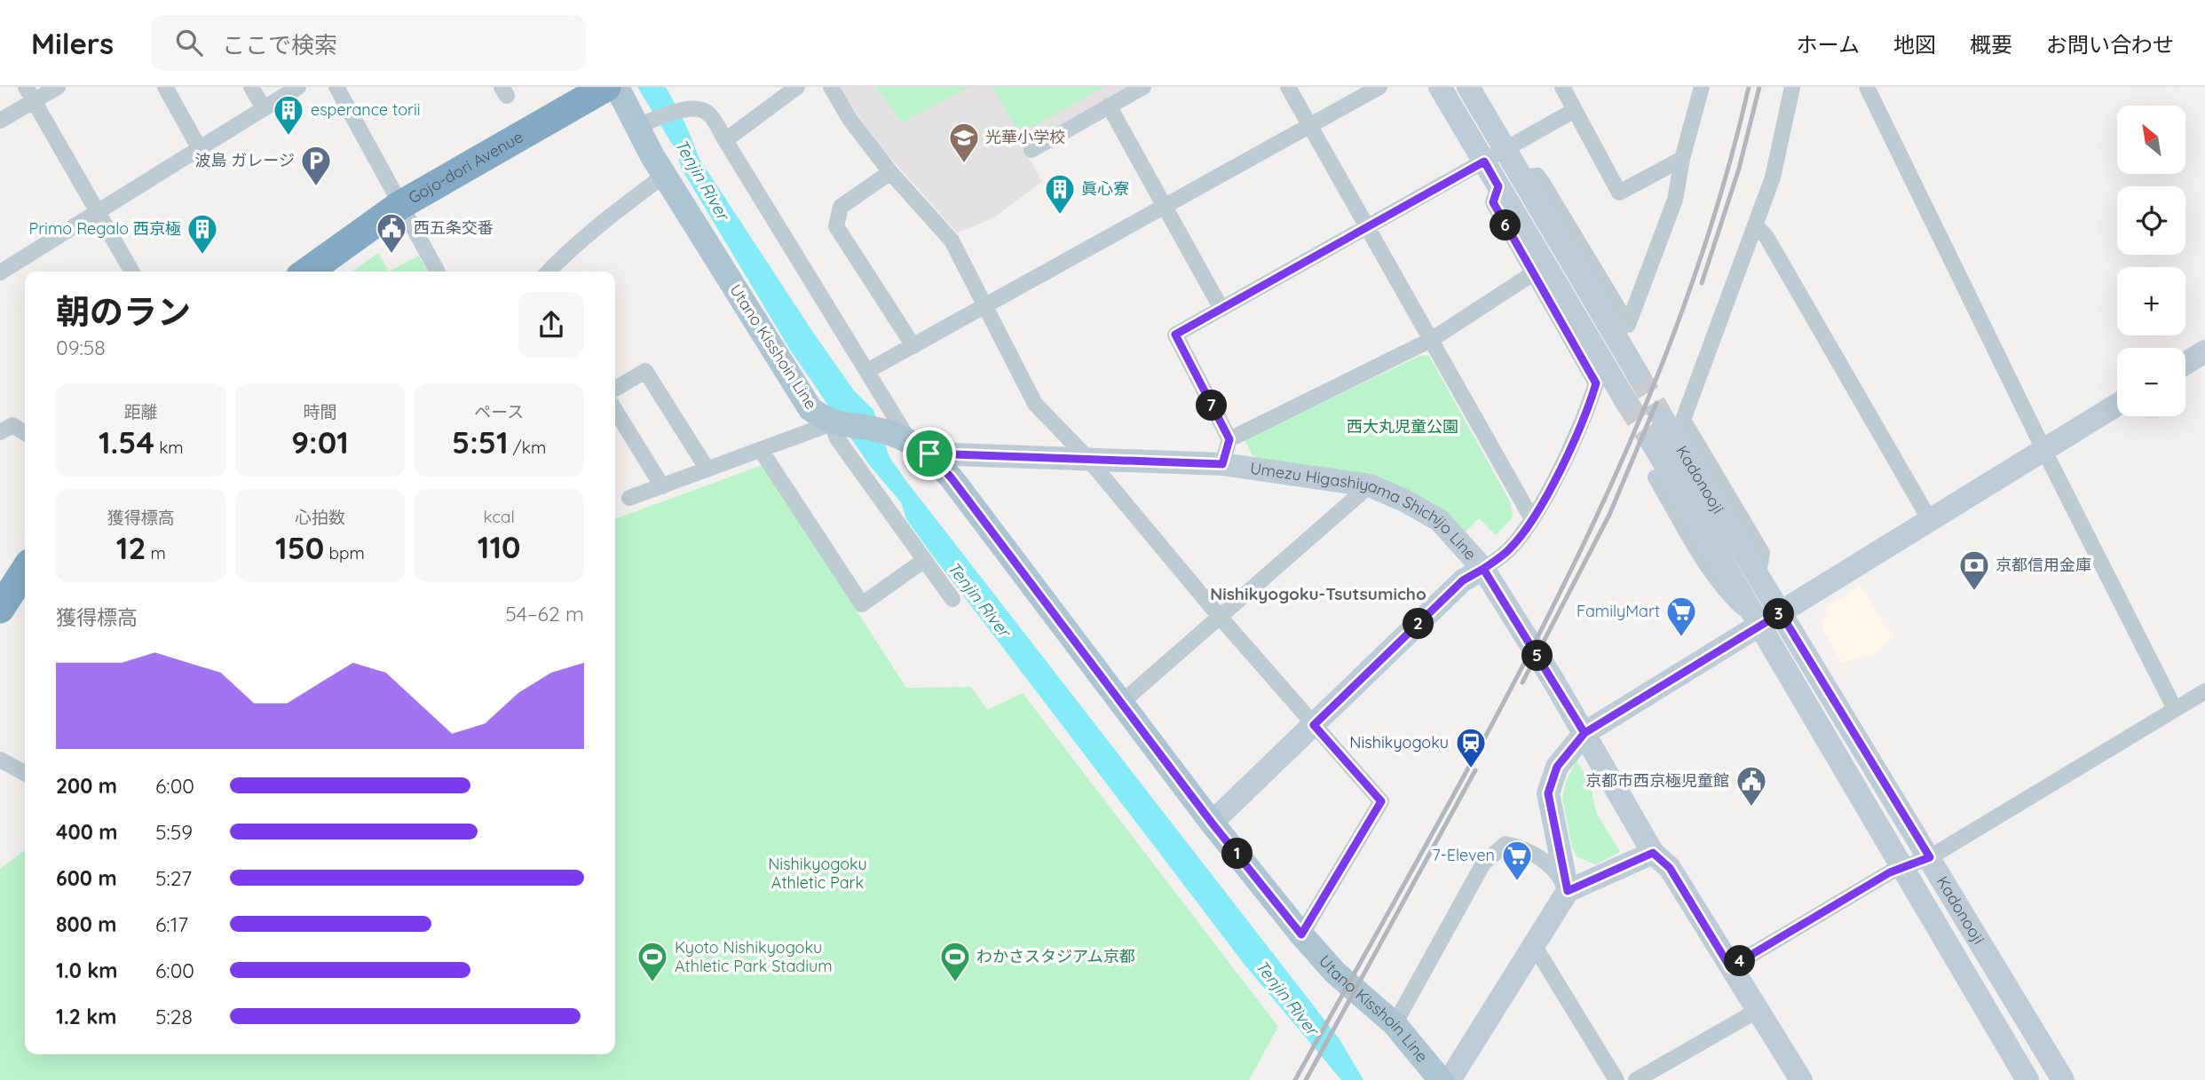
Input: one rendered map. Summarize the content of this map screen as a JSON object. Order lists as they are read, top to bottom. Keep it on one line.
{"streets":{"highway":["Gojo-dori Avenue"],"main road":["Utano Kisshoin Line"],"street":["Kadonooji","Umezu Higashiyama Shichijo Line"]},"crossings":[["Utano Kisshoin Line","Umezu Higashiyama Shichijo Line"]],"districts":["Nishikyogoku-Tsutsumicho"],"water":["Tenjin River"],"parks":["西大丸児童公園","Nishikyogoku Athletic Park"],"places":{"building":["esperance torii","眞心寮","Primo Regalo 西京極"],"school or university":["光華小学校"],"parking":["波島 ガレージ"],"public building":["西五条交番","京都市西京極児童館"],"bank":["京都信用金庫"],"supermarket":["FamilyMart","7-Eleven"],"station":["Nishikyogoku"],"sports":["Kyoto Nishikyogoku Athletic Park Stadium","わかさスタジアム京都"]},"north":"top left","page":{"header":"Milers","search":"ここで検索","nav":["ホーム","地図","概要","お問い合わせ"],"map_buttons":["+","−"],"pins":["6","7","3","2","5","1","4"],"heading":["朝のラン","09:58"],"stats":[["距離","1.54 km"],["時間","9:01"],["ペース","5:51 /km"],["獲得標高","12 m"],["心拍数","150 bpm"],["kcal","110"]],"chart":["獲得標高","54–62 m"],"list":[{"name":"200 m","note":"6:00"},{"name":"400 m","note":"5:59"},{"name":"600 m","note":"5:27"},{"name":"800 m","note":"6:17"},{"name":"1.0 km","note":"6:00"},{"name":"1.2 km","note":"5:28"}]}}
